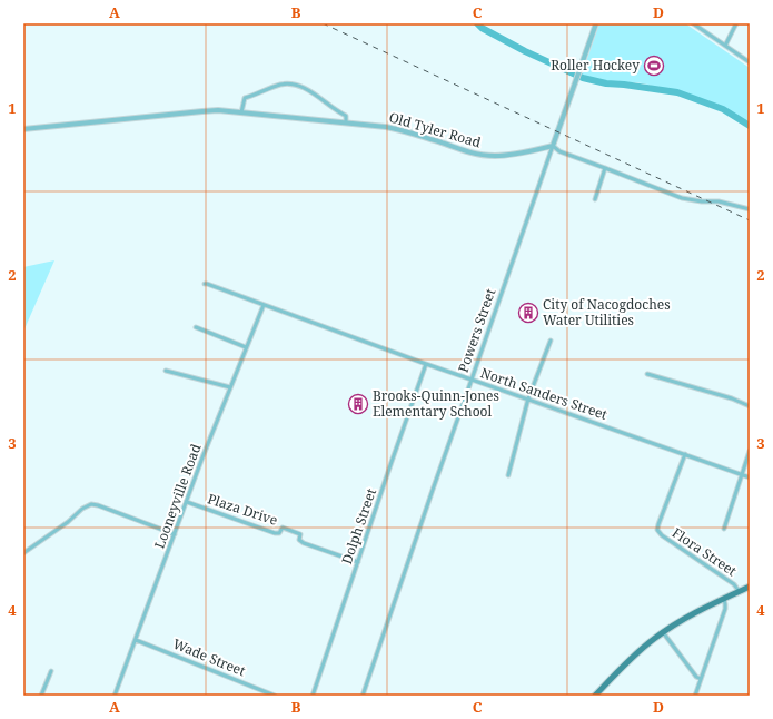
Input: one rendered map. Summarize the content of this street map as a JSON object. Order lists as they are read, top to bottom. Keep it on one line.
{"streets":{"street":["Old Tyler Road","Powers Street","North Sanders Street","Looneyville Road","Plaza Drive","Dolph Street","Flora Street","Wade Street"]},"crossings":[["Old Tyler Road","Powers Street"],["Powers Street","North Sanders Street"],["North Sanders Street","Looneyville Road"],["North Sanders Street","Dolph Street"],["North Sanders Street","Flora Street"],["Looneyville Road","Plaza Drive"],["Looneyville Road","Wade Street"],["Plaza Drive","Dolph Street"]],"places":{"sports":["Roller Hockey"],"building":["City of Nacogdoches Water Utilities","Brooks-Quinn-Jones Elementary School"]},"grid":{"columns":["A","B","C","D"],"rows":["1","2","3","4"]}}
